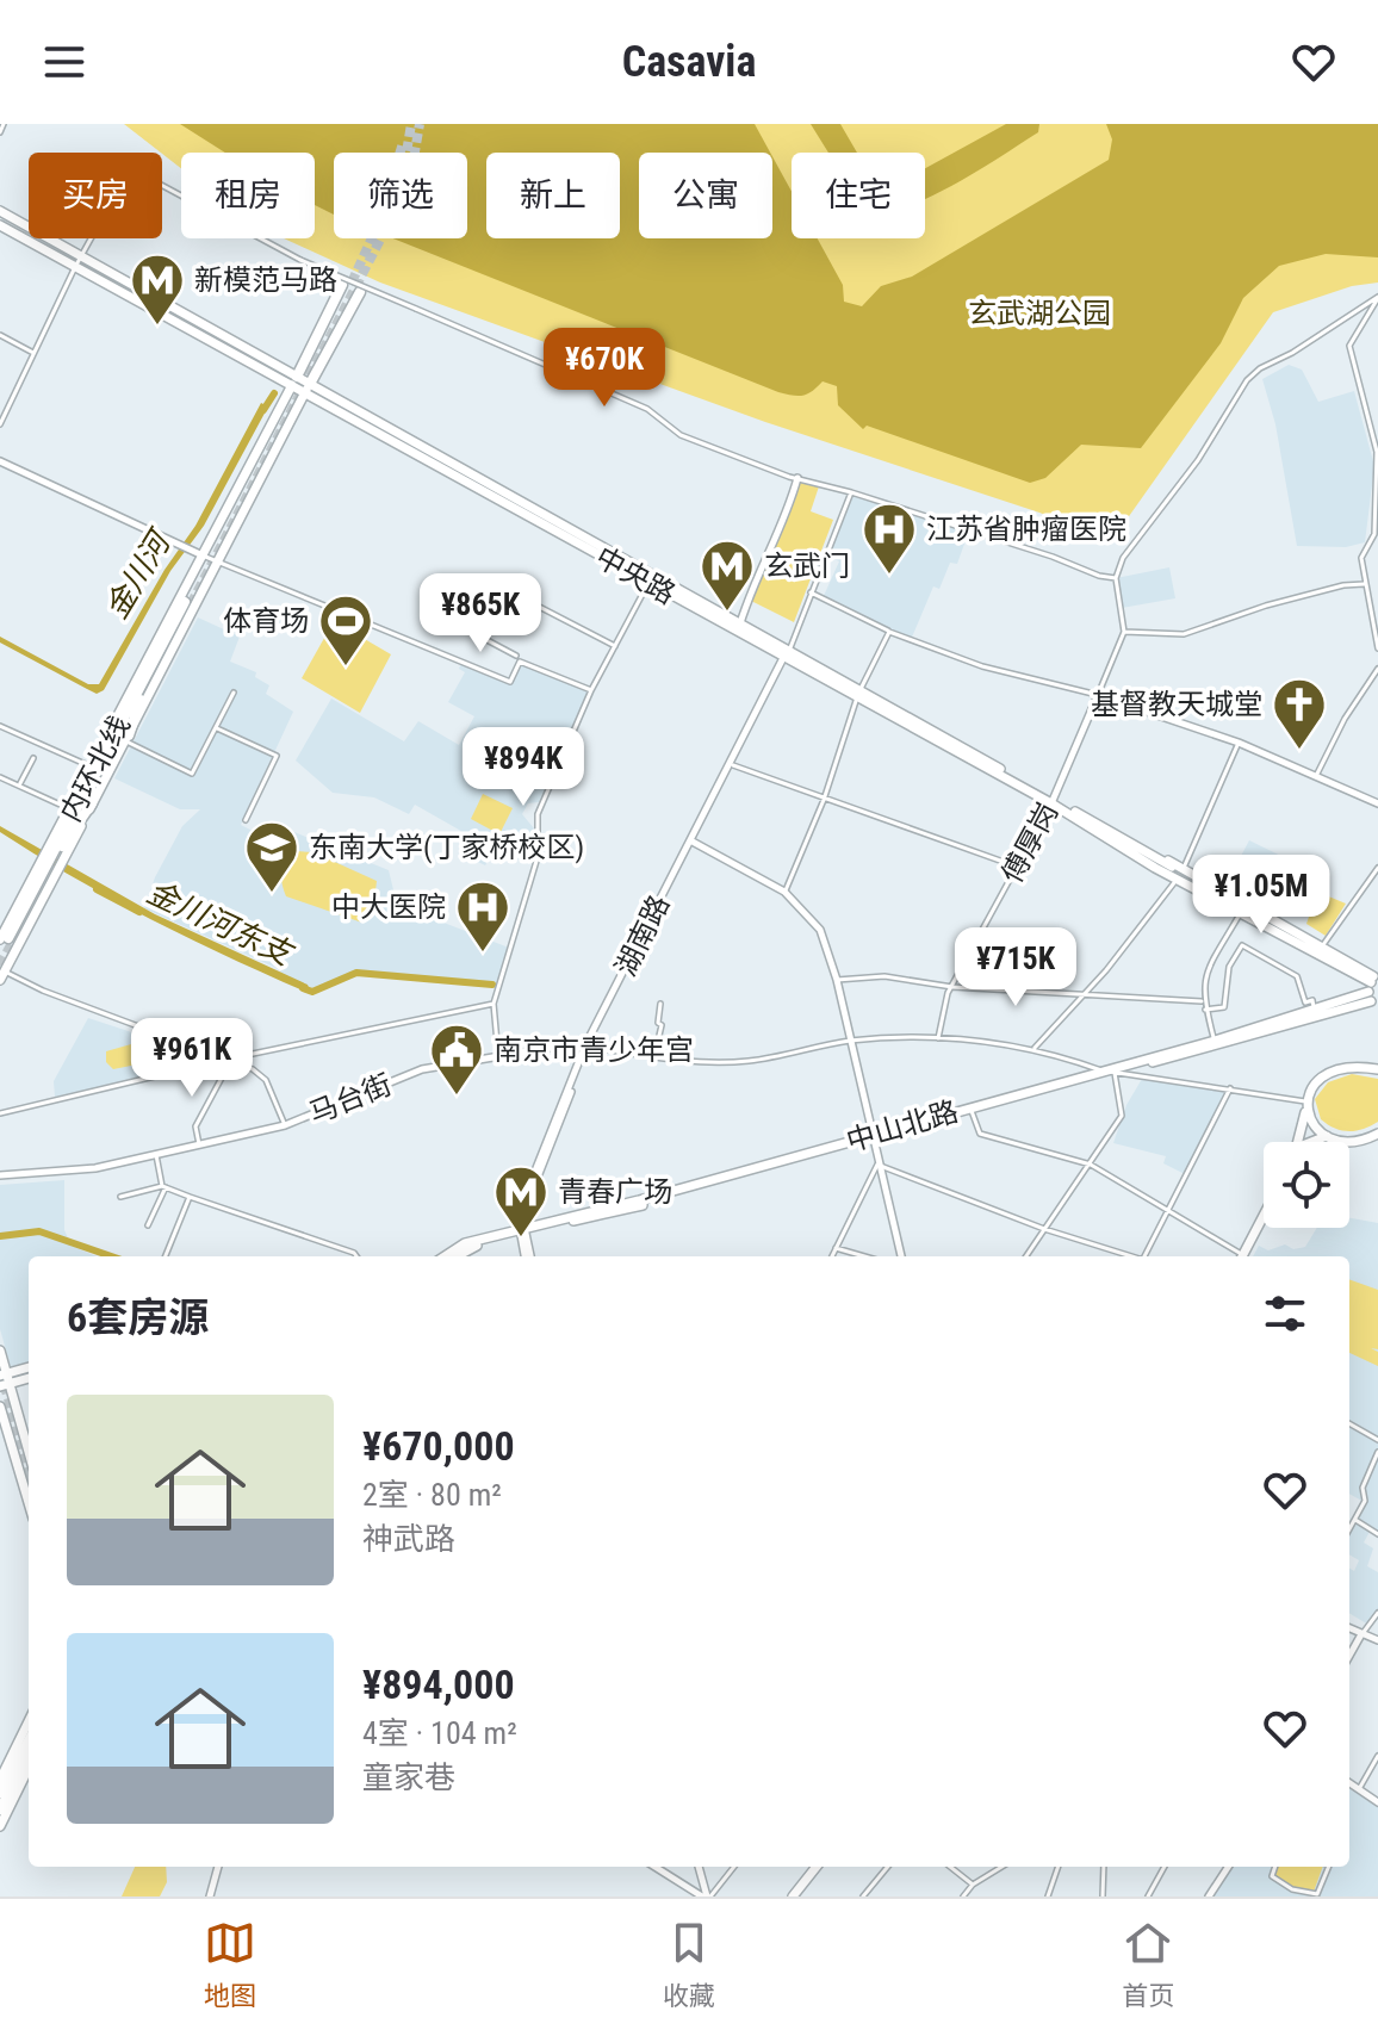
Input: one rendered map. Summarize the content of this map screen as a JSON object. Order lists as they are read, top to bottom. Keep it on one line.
{"streets":{"highway":["内环北线"],"main road":["中央路","中山北路"],"street":["傅厚岗","湖南路","马台街"]},"crossings":[["中央路","傅厚岗"],["中央路","湖南路"],["中央路","中山北路"],["湖南路","马台街"],["湖南路","中山北路"]],"water":["金川河","金川河东支"],"parks":["玄武湖公园"],"places":{"metro station":["新模范马路","玄武门","青春广场"],"hospital":["江苏省肿瘤医院","中大医院"],"sports":["体育场"],"church":["基督教天城堂"],"school or university":["东南大学(丁家桥校区)"],"public building":["南京市青少年宫"]},"page":{"header":"Casavia","chip":["买房","租房","筛选","新上","公寓","住宅"],"price":["¥670K","¥865K","¥894K","¥1.05M","¥715K","¥961K"],"heading":"6套房源","list":[{"name":"¥670,000","note":"2室 · 80 m² · 神武路"},{"name":"¥894,000","note":"4室 · 104 m² · 童家巷"}],"tabs":["地图","收藏","首页"]}}
